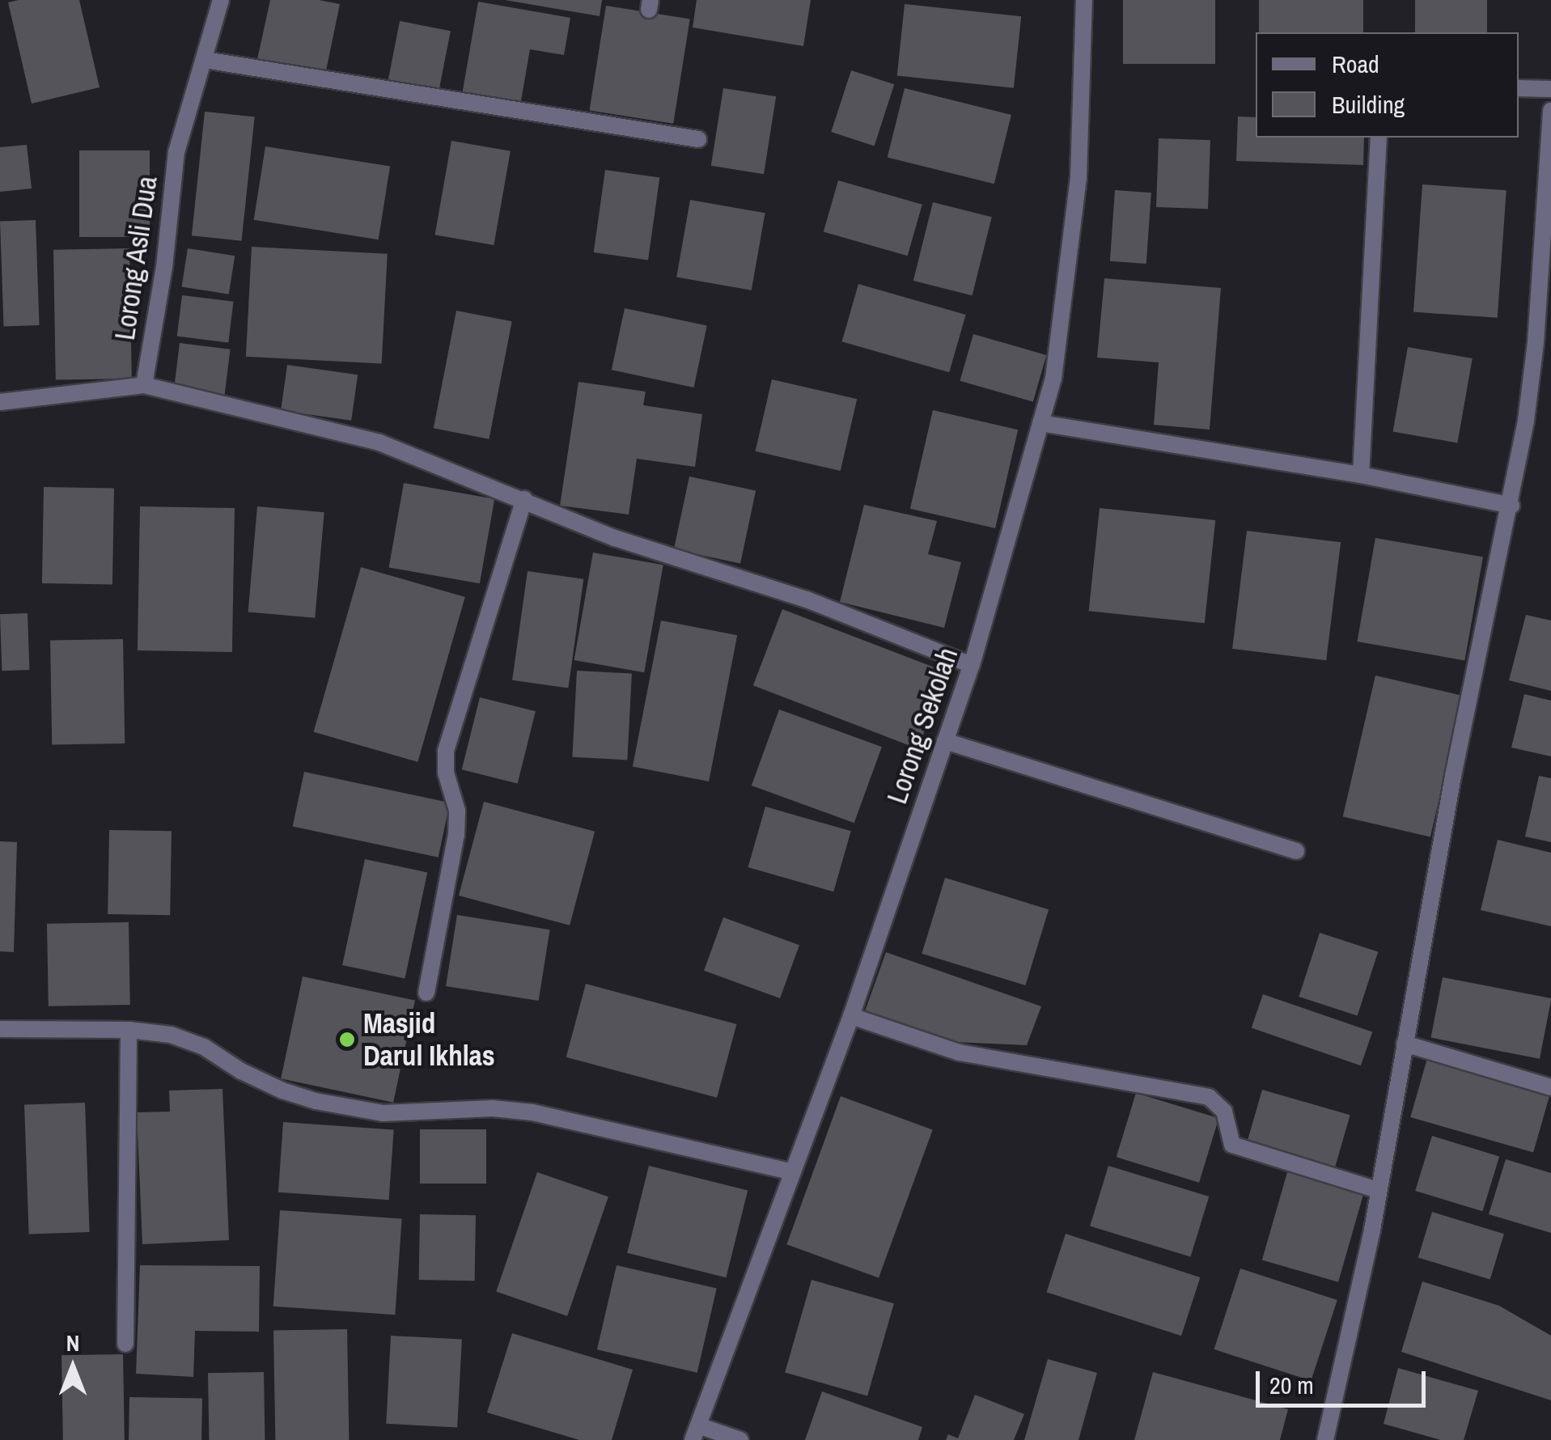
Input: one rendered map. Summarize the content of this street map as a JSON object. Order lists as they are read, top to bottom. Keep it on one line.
{"streets":{"street":["Lorong Asli Dua","Lorong Sekolah"]},"places":["Masjid Darul Ikhlas"],"legend":["Road","Building"],"scale_bar":"20 m","north":"top"}
